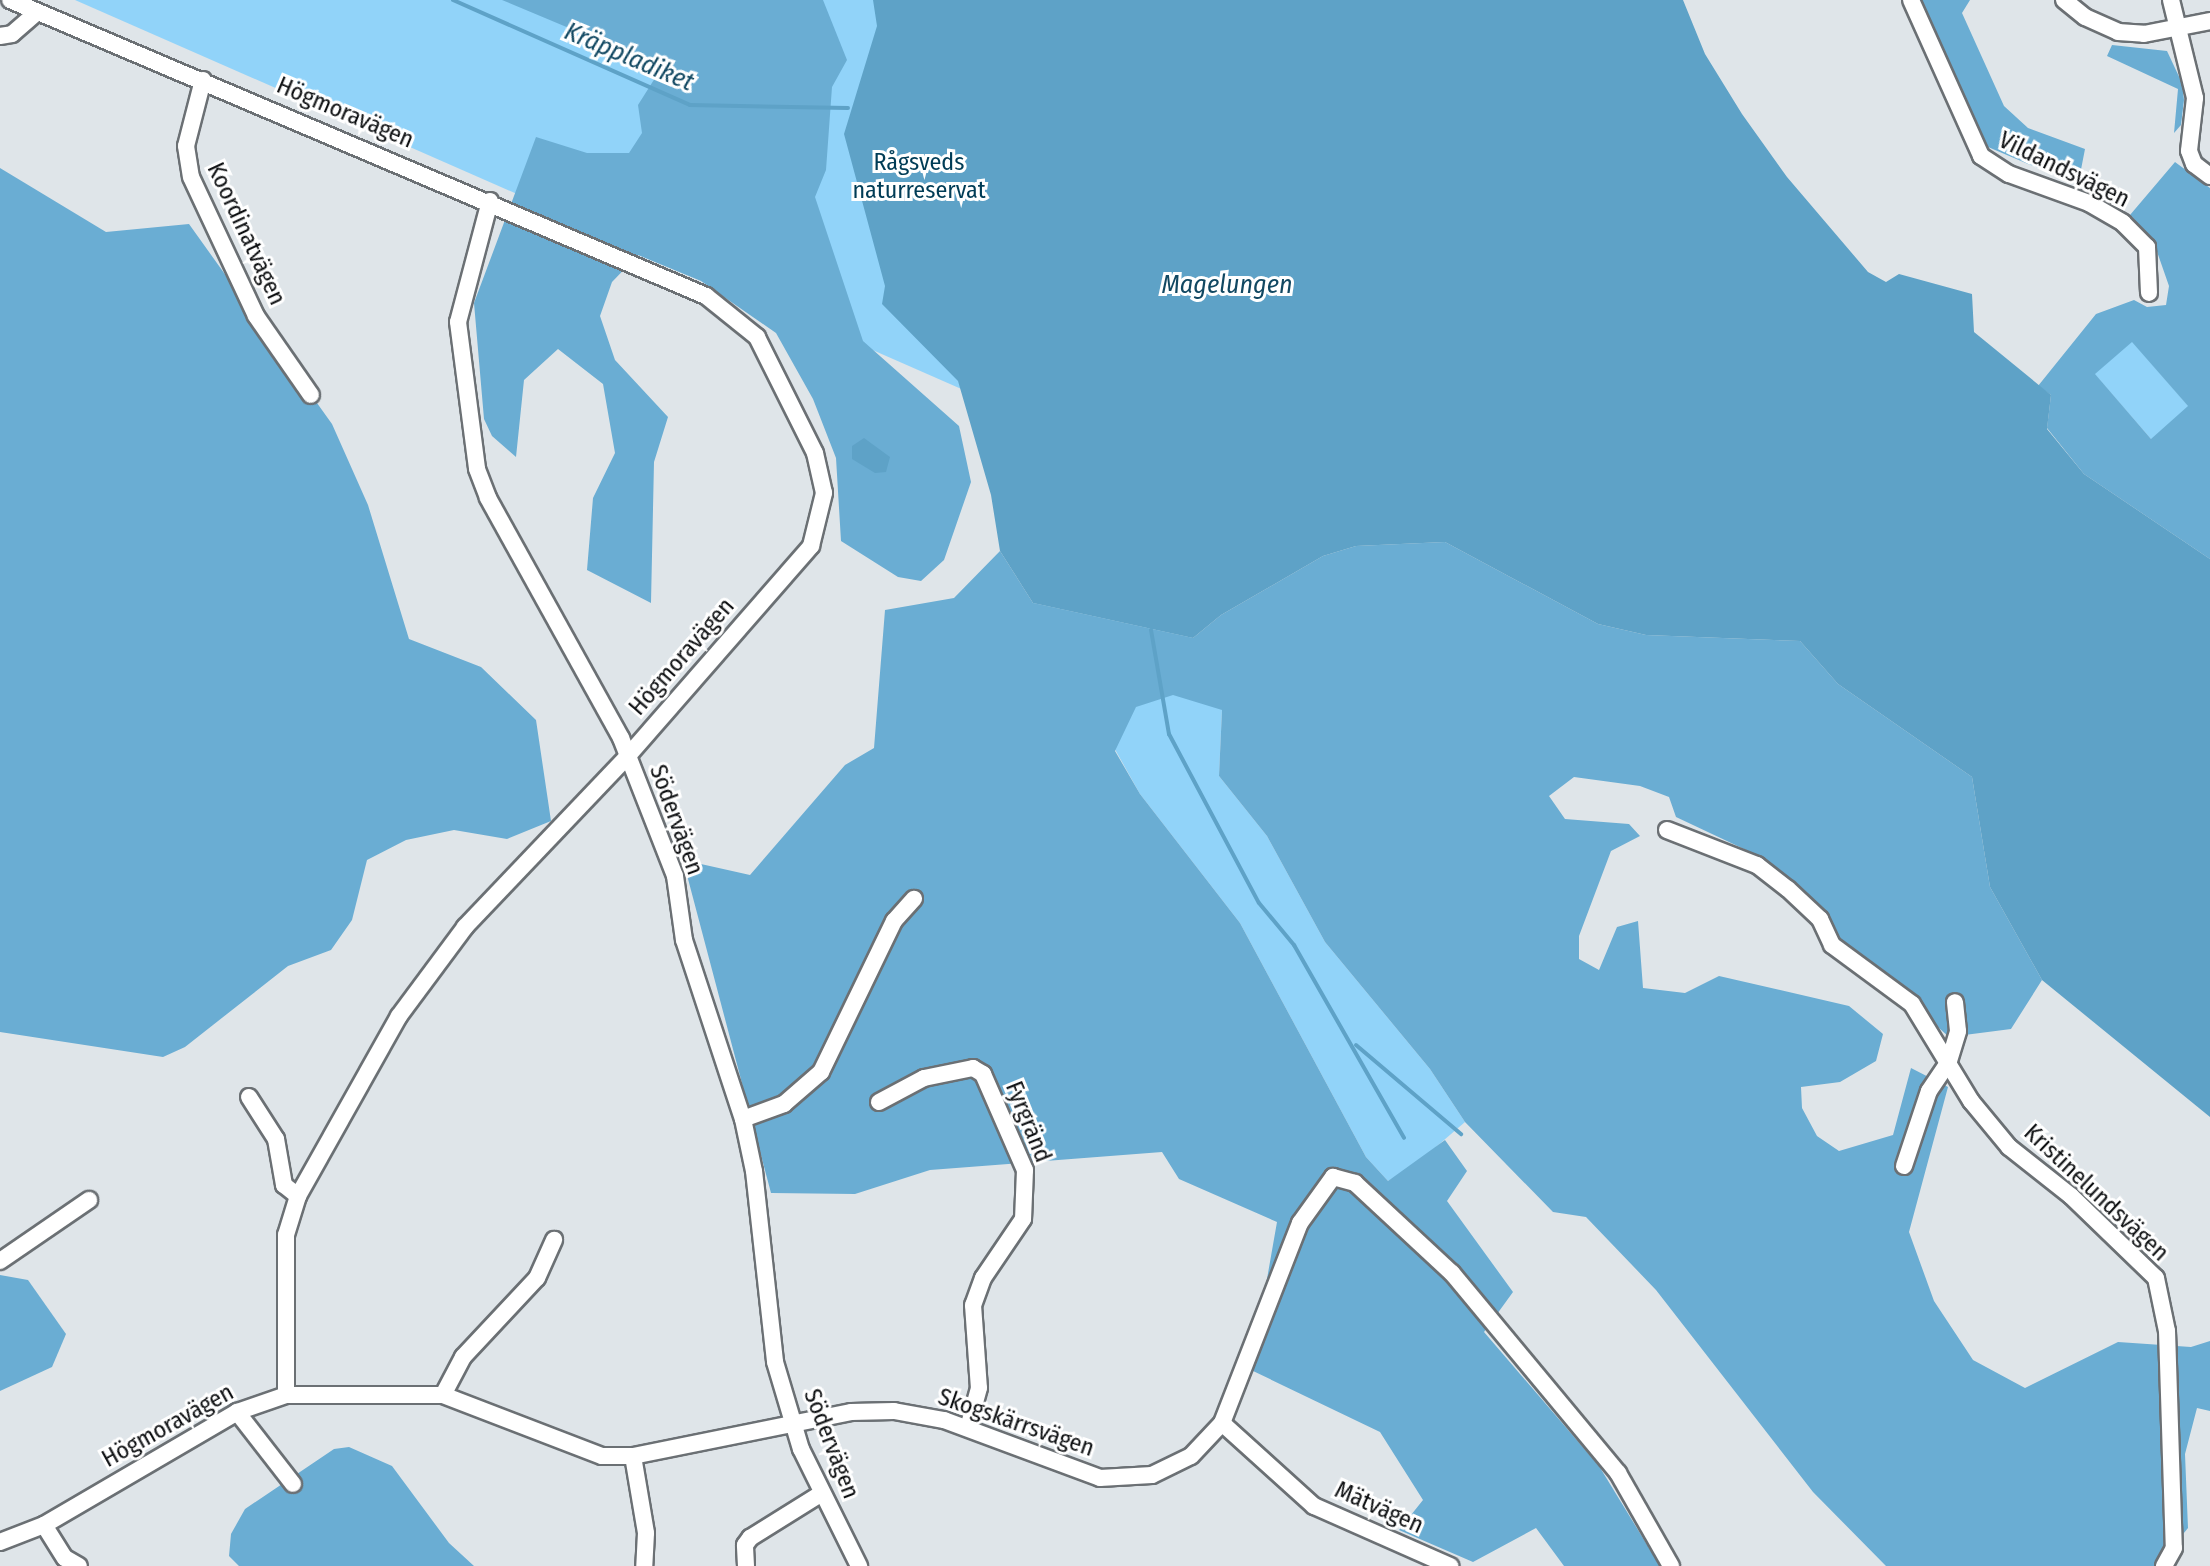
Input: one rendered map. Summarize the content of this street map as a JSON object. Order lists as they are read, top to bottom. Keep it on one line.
{"streets":{"street":["Högmoravägen","Vildandsvägen","Koordinatvägen","Södervägen","Fyrgränd","Kristinelundsvägen","Skogskärrsvägen","Mätvägen"]},"crossings":[["Högmoravägen","Koordinatvägen"],["Högmoravägen","Södervägen"],["Högmoravägen","Skogskärrsvägen"],["Södervägen","Skogskärrsvägen"],["Fyrgränd","Skogskärrsvägen"],["Skogskärrsvägen","Mätvägen"]],"water":["Kräppladiket","Magelungen"],"parks":["Rågsveds naturreservat"]}
